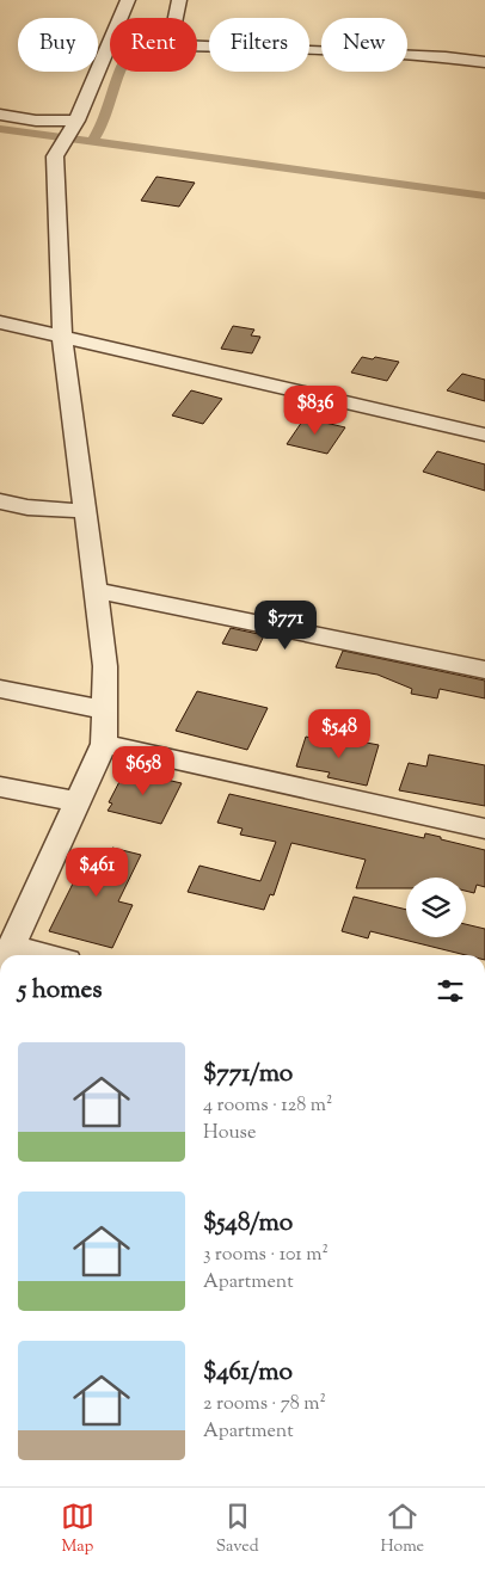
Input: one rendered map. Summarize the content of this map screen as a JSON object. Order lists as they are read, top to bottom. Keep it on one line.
{"page":{"chip":["Buy","Rent","Filters","New"],"price":["$836","$771","$548","$658","$461"],"heading":"5 homes","list":[{"name":"$771/mo","note":"4 rooms · 128 m² · House"},{"name":"$548/mo","note":"3 rooms · 101 m² · Apartment"},{"name":"$461/mo","note":"2 rooms · 78 m² · Apartment"}],"tabs":["Map","Saved","Home"]}}
